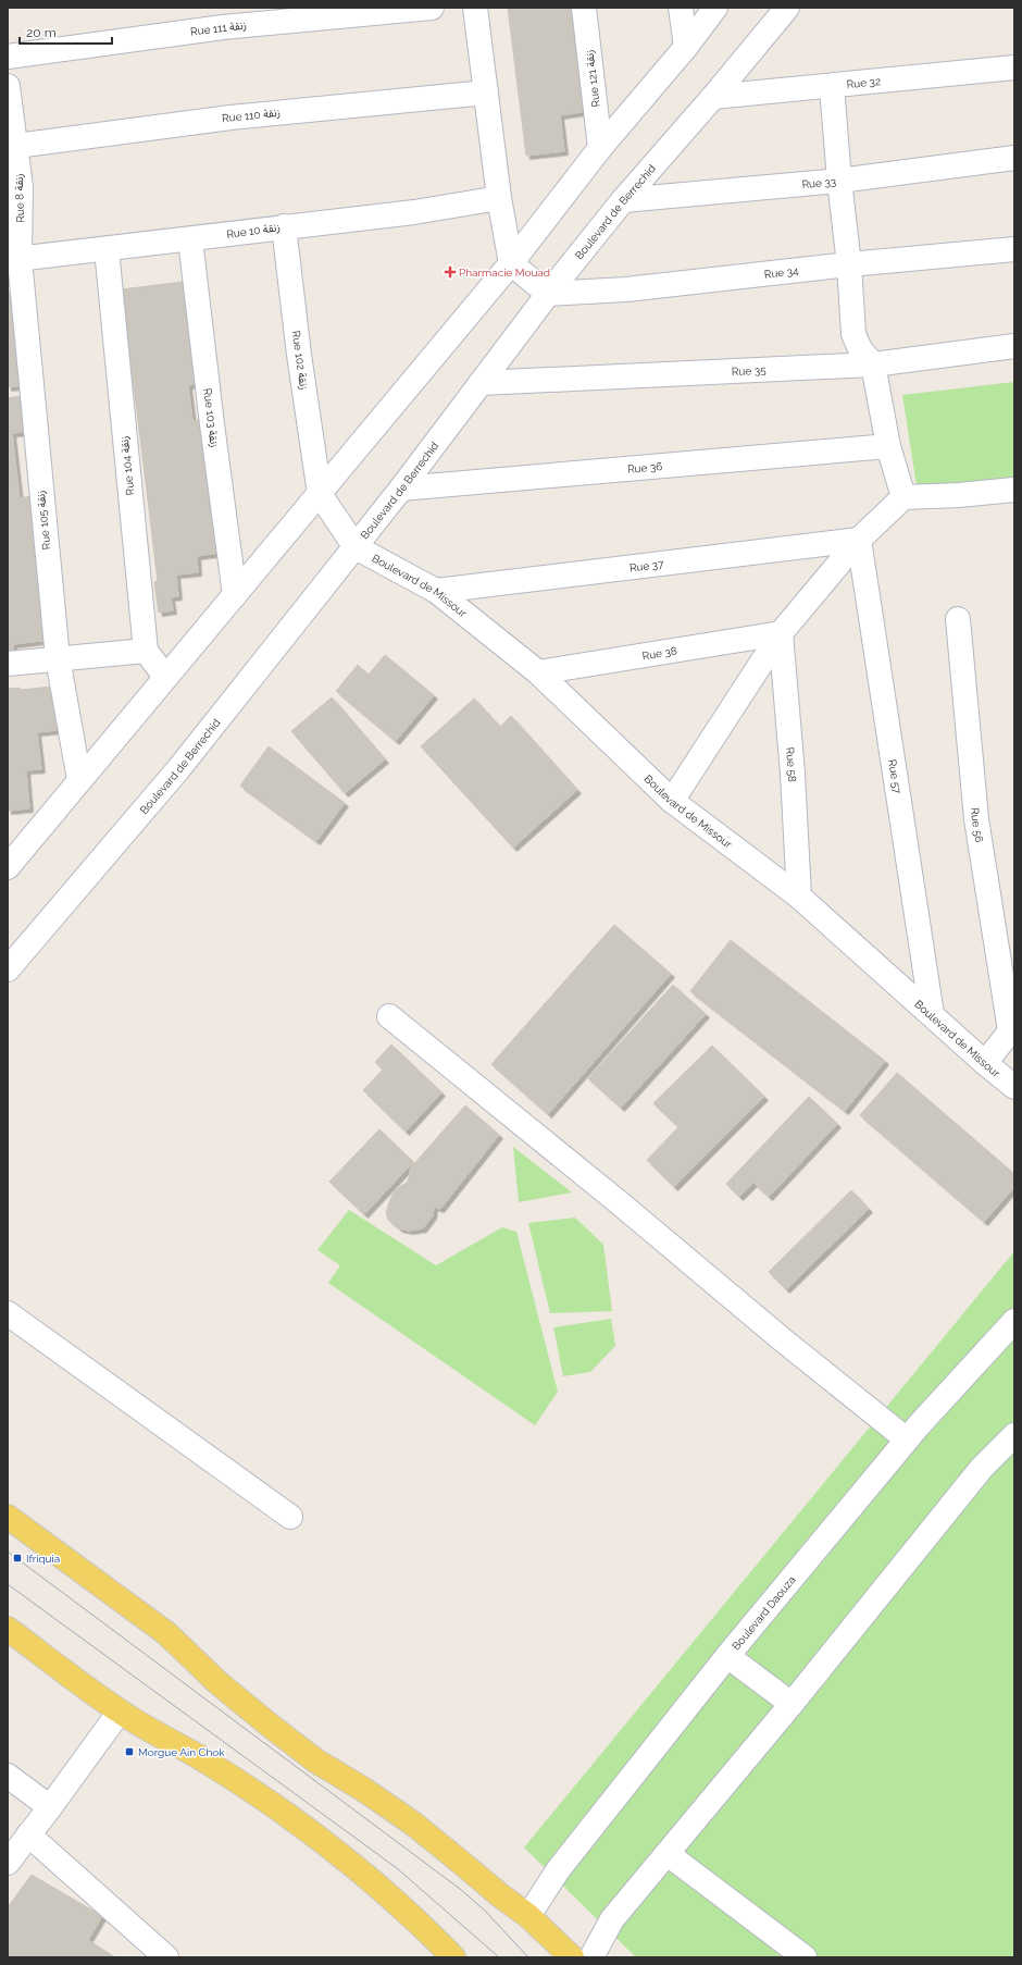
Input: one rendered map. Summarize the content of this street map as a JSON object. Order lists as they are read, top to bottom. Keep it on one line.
{"streets":{"street":["Rue 111 زنقة","Rue 121 زنقة","Rue 32","Rue 110 زنقة","Rue 33","Rue 8 زنقة","Boulevard de Berrechid","Rue 10 زنقة","Rue 34","Rue 102 زنقة","Rue 35","Rue 103 زنقة","Rue 104 زنقة","Rue 36","Rue 105 زنقة","Rue 37","Boulevard de Missour","Rue 38","Rue 58","Rue 57","Rue 56","Boulevard Daouza"]},"crossings":[["Rue 32","Boulevard de Berrechid"],["Rue 110 زنقة","Rue 8 زنقة"],["Rue 33","Boulevard de Berrechid"],["Rue 8 زنقة","Rue 10 زنقة"],["Rue 8 زنقة","Rue 105 زنقة"],["Boulevard de Berrechid","Rue 34"],["Boulevard de Berrechid","Rue 35"],["Boulevard de Berrechid","Rue 36"],["Boulevard de Berrechid","Boulevard de Missour"],["Rue 10 زنقة","Rue 102 زنقة"],["Rue 10 زنقة","Rue 103 زنقة"],["Rue 10 زنقة","Rue 104 زنقة"],["Rue 10 زنقة","Rue 105 زنقة"],["Rue 37","Boulevard de Missour"],["Rue 37","Rue 57"],["Boulevard de Missour","Rue 38"],["Boulevard de Missour","Rue 58"],["Boulevard de Missour","Rue 57"],["Rue 38","Rue 58"]],"places":{"health":["Pharmacie Mouad"],"transit":["Ifriquia","Morgue Ain Chok"]},"scale_bar":"20 m"}
